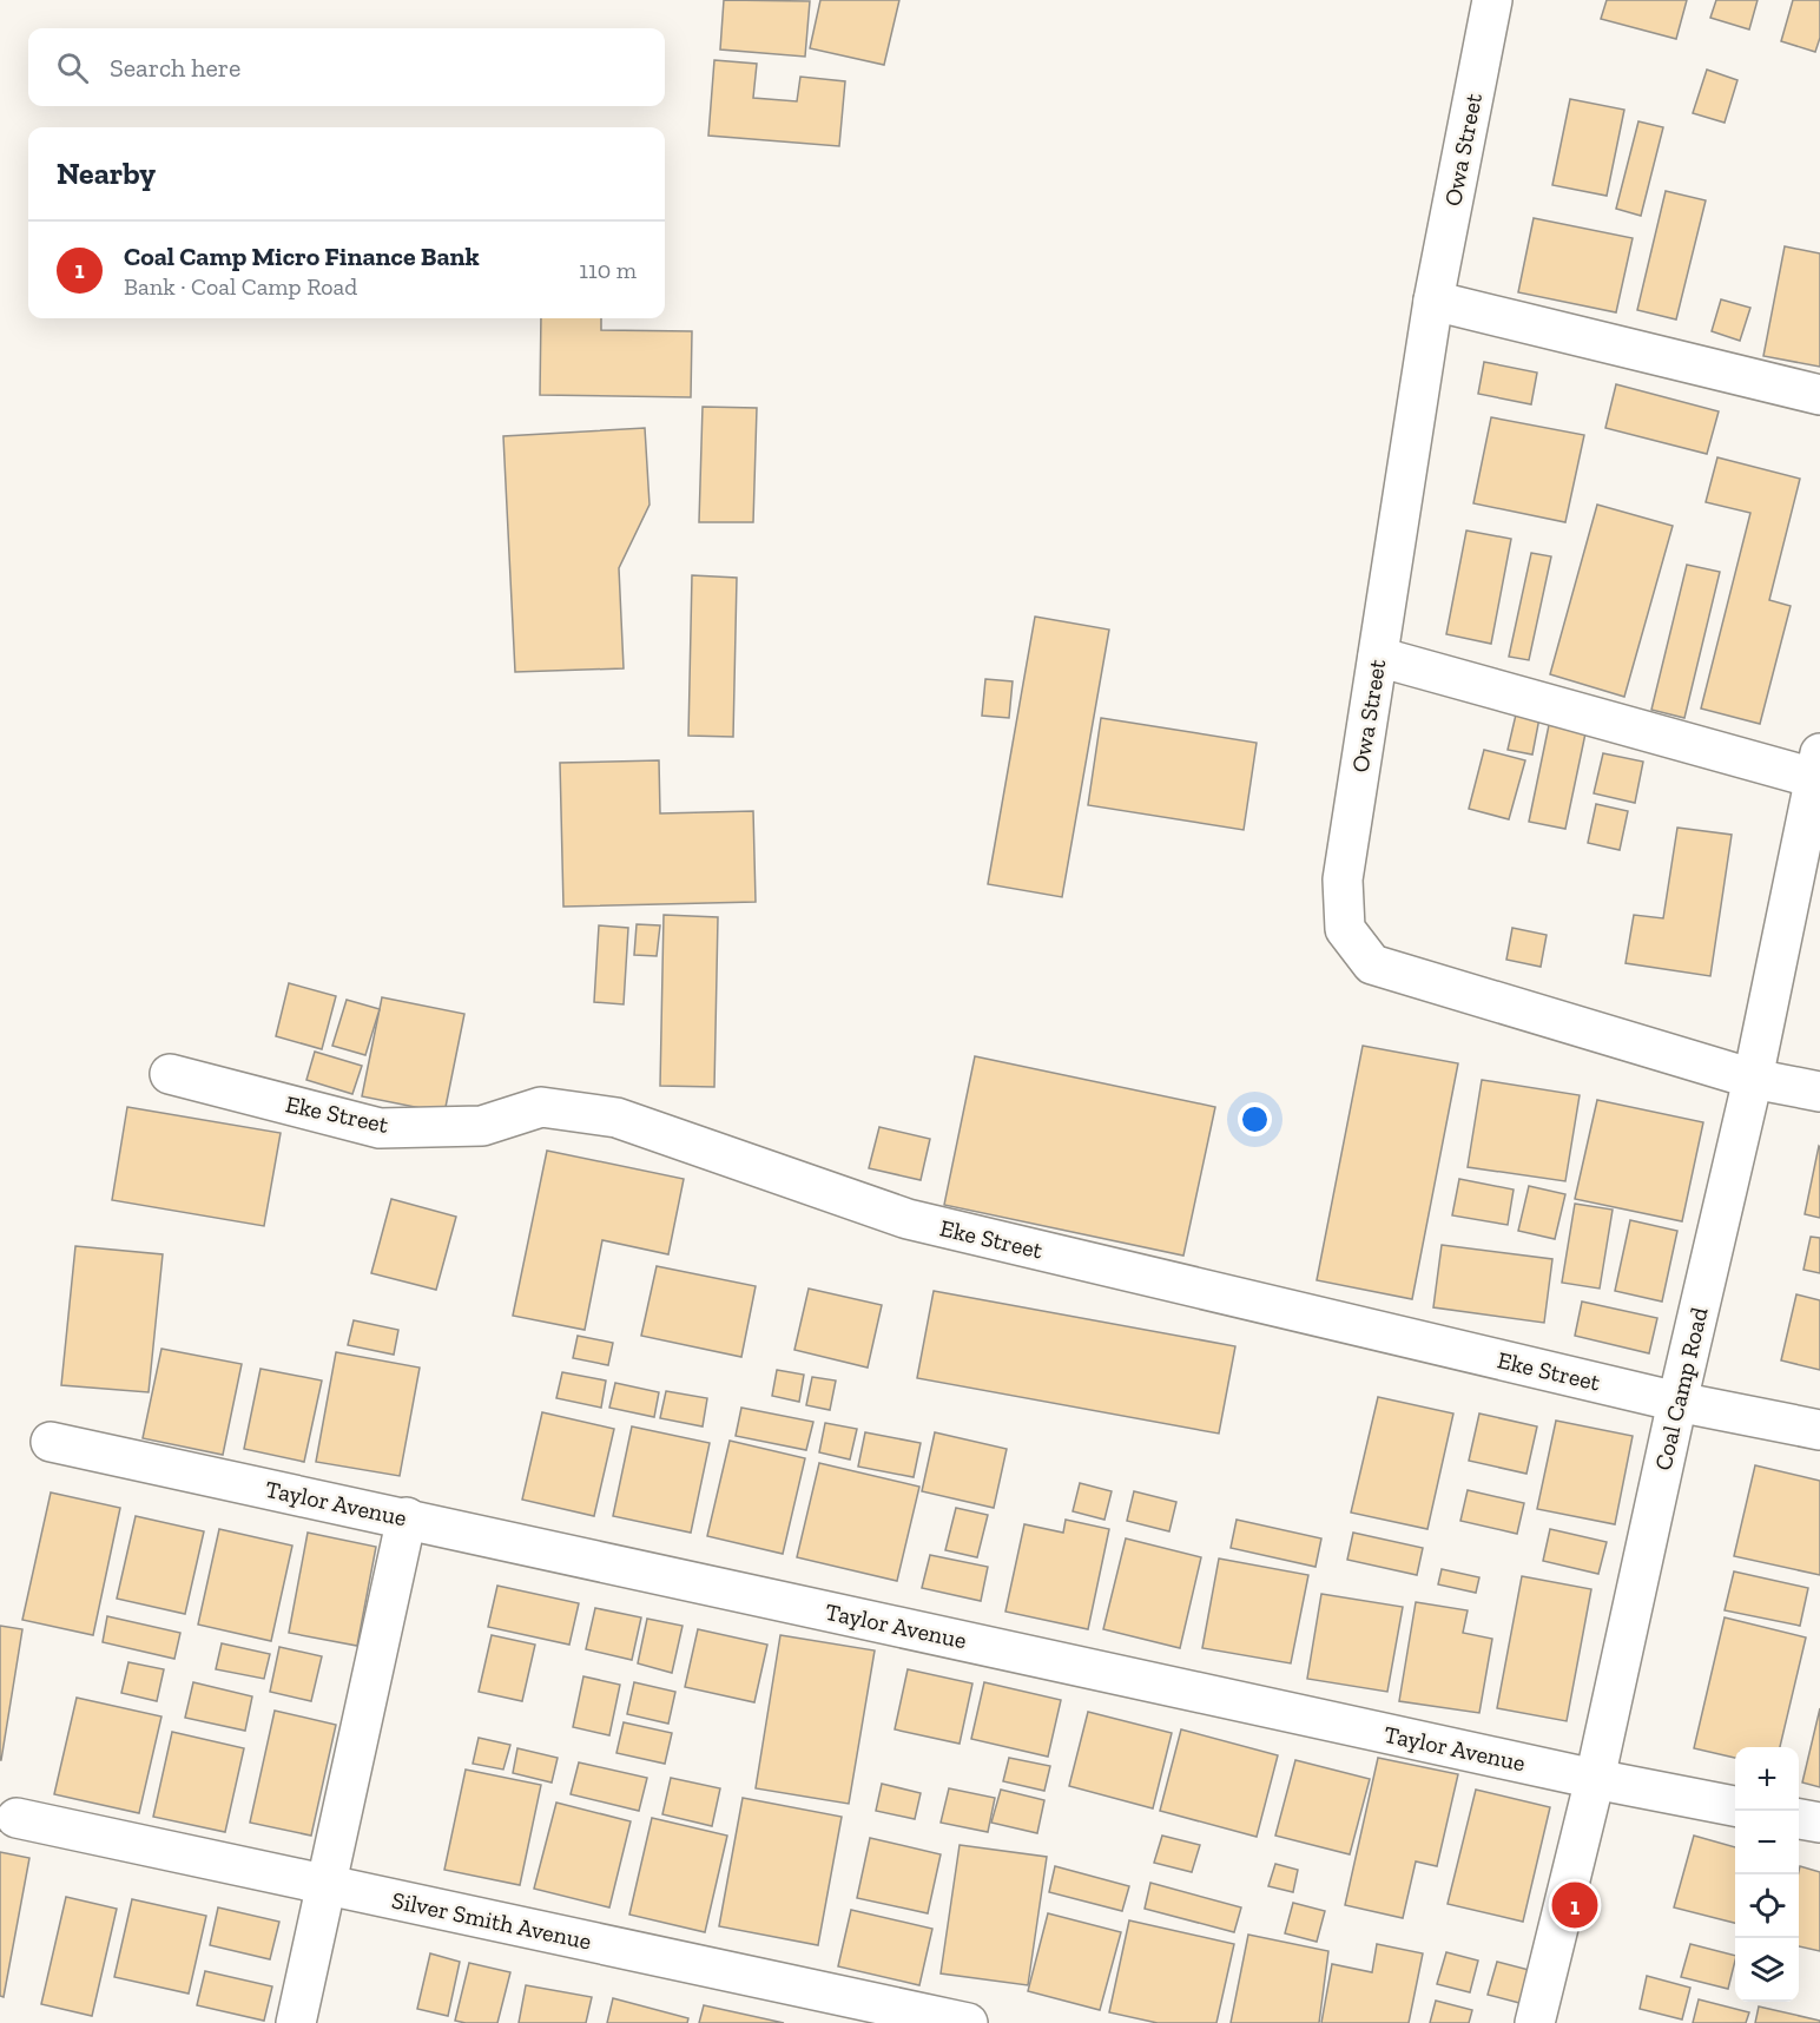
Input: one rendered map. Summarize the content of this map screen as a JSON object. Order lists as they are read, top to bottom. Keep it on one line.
{"streets":{"street":["Owa Street","Eke Street","Coal Camp Road","Taylor Avenue","Silver Smith Avenue"]},"crossings":[["Owa Street","Coal Camp Road"],["Eke Street","Coal Camp Road"],["Coal Camp Road","Taylor Avenue"]],"page":{"search":"Search here","heading":"Nearby","list":[{"mark":"1","name":"Coal Camp Micro Finance Bank","note":"Bank · Coal Camp Road","value":"110 m"}],"map_buttons":["+","−"],"pins":"1"}}
